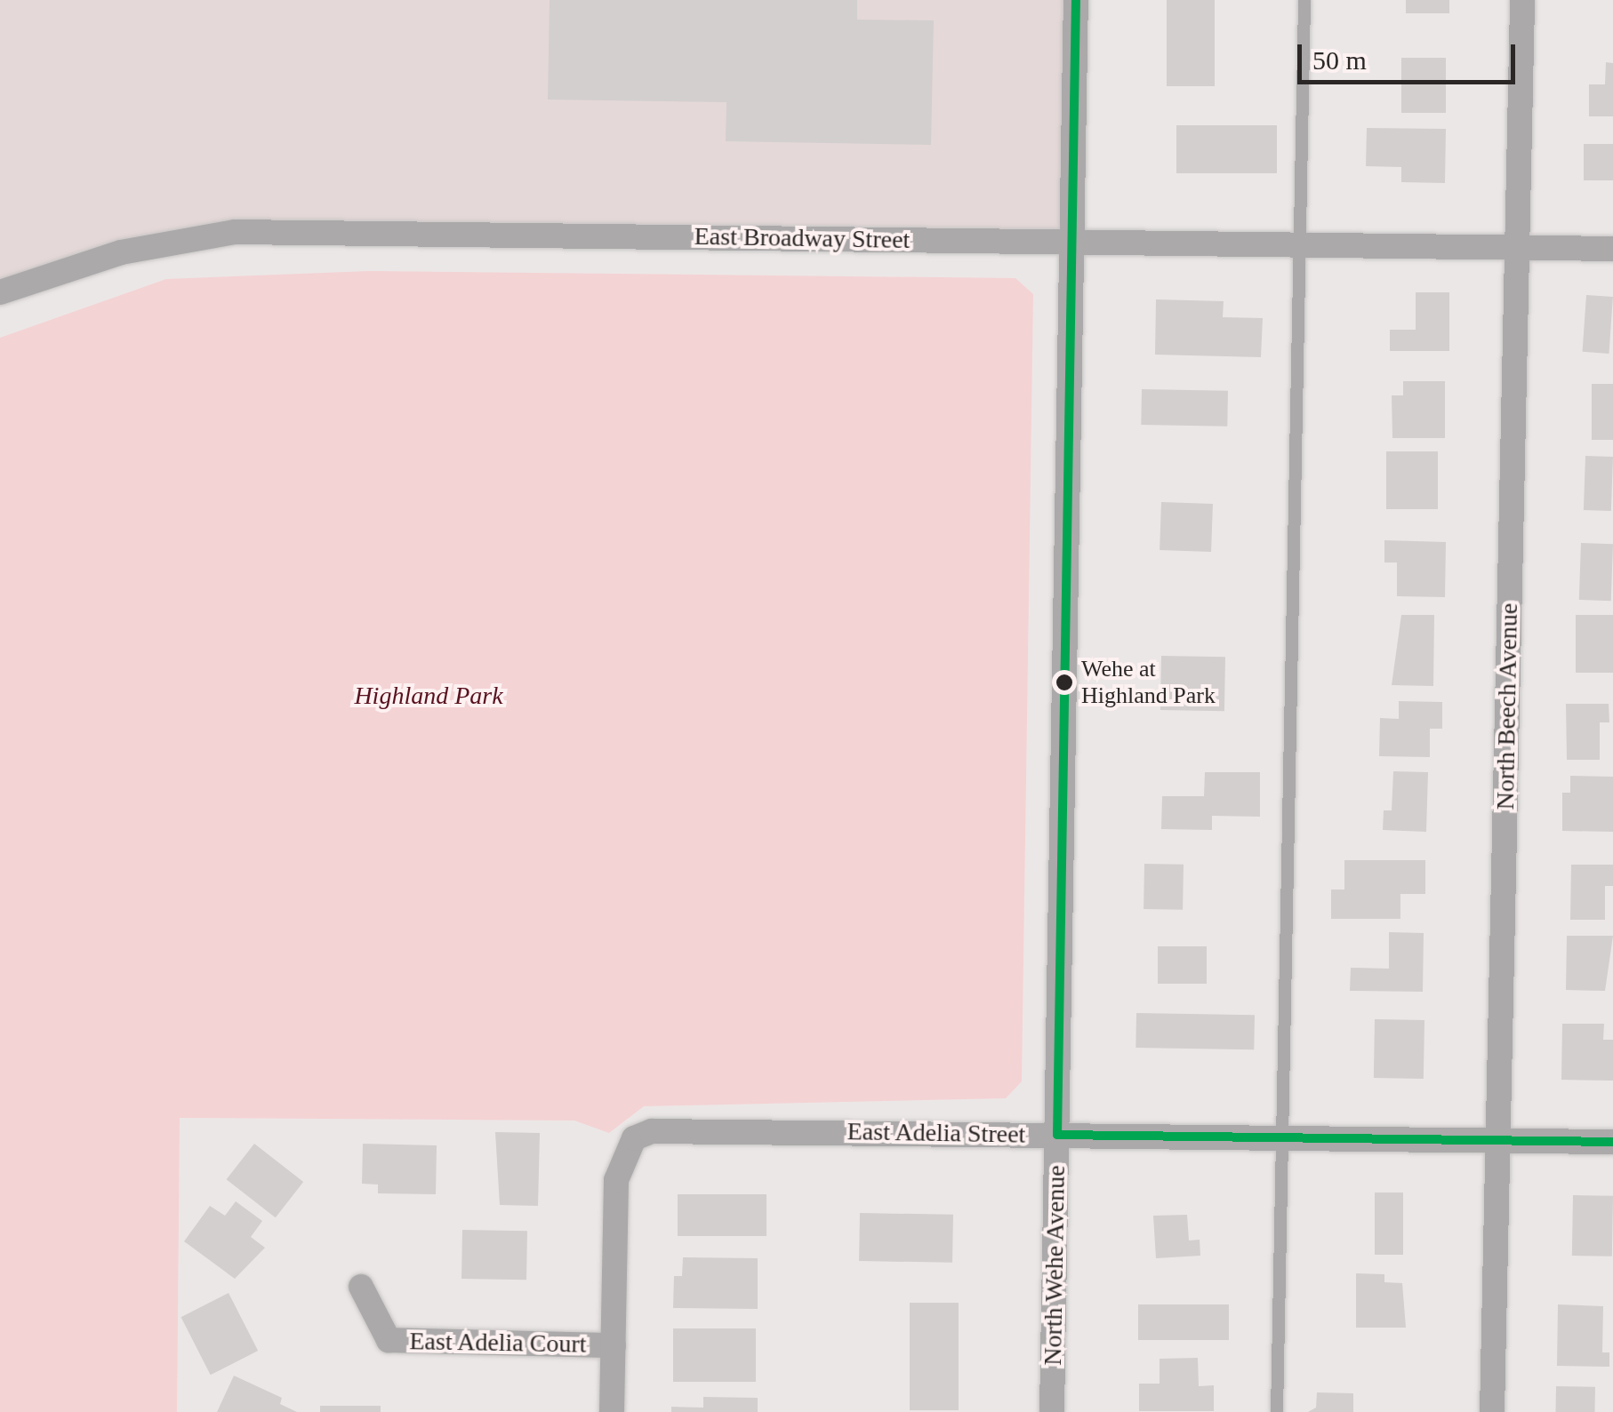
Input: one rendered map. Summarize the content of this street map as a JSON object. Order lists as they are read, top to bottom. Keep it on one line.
{"streets":{"street":["East Broadway Street","North Beech Avenue","East Adelia Street","North Wehe Avenue","East Adelia Court"]},"crossings":[["East Broadway Street","North Beech Avenue"],["East Broadway Street","North Wehe Avenue"],["North Beech Avenue","East Adelia Street"],["East Adelia Street","North Wehe Avenue"],["East Adelia Street","East Adelia Court"]],"parks":["Highland Park"],"places":["Wehe at Highland Park"],"scale_bar":"50 m"}
